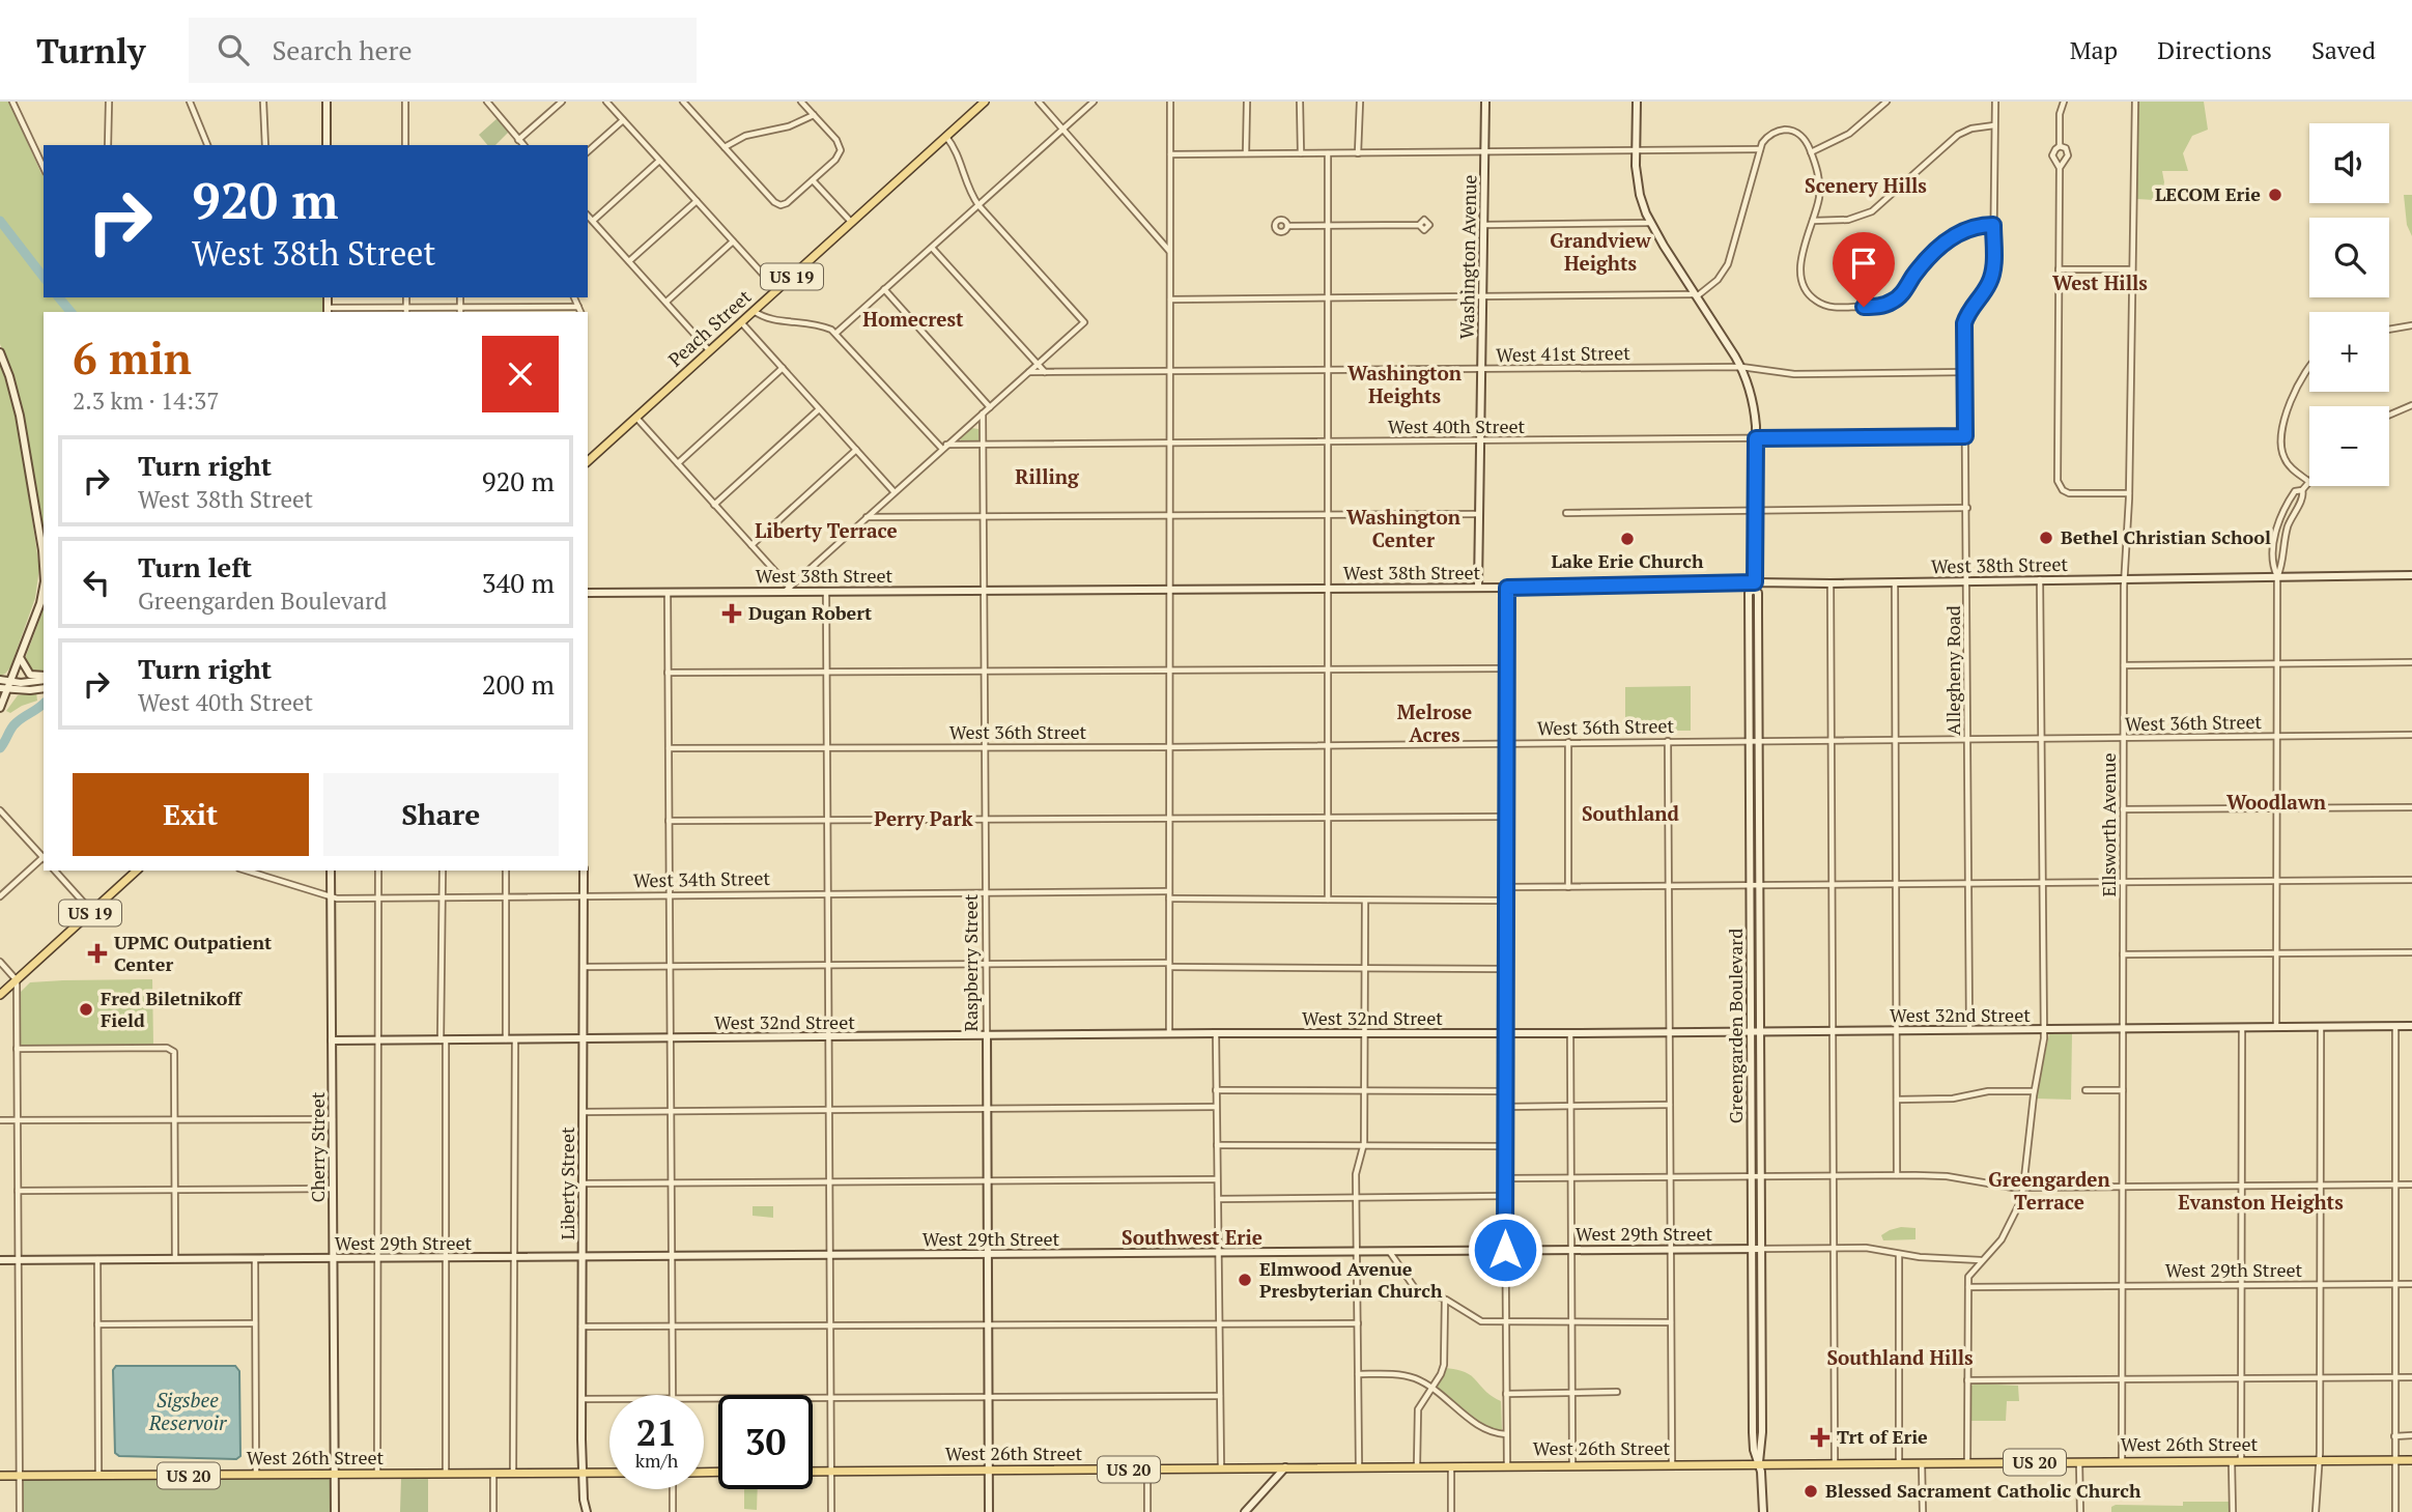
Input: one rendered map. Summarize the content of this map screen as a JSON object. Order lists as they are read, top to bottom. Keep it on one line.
{"streets":{"main road":["US 19","Peach Street","West 26th Street","US 20"],"street":["Washington Avenue","West 41st Street","West 40th Street","West 38th Street","Allegheny Road","West 36th Street","Ellsworth Avenue","West 34th Street","Raspberry Street","West 32nd Street","Greengarden Boulevard","Cherry Street","Liberty Street","West 29th Street"]},"crossings":[["Washington Avenue","West 41st Street"],["Washington Avenue","West 40th Street"],["Washington Avenue","West 38th Street"],["West 41st Street","Allegheny Road"],["West 41st Street","Greengarden Boulevard"],["West 40th Street","Allegheny Road"],["West 40th Street","Raspberry Street"],["West 40th Street","Greengarden Boulevard"],["West 38th Street","Allegheny Road"],["West 38th Street","Ellsworth Avenue"],["West 38th Street","Raspberry Street"],["West 38th Street","Greengarden Boulevard"],["Allegheny Road","West 36th Street"],["Allegheny Road","West 32nd Street"],["West 36th Street","Ellsworth Avenue"],["West 36th Street","Raspberry Street"],["West 36th Street","Greengarden Boulevard"],["Ellsworth Avenue","West 32nd Street"],["Ellsworth Avenue","West 29th Street"],["Ellsworth Avenue","West 26th Street"],["West 34th Street","Raspberry Street"],["West 34th Street","Cherry Street"],["West 34th Street","Liberty Street"],["Raspberry Street","West 32nd Street"],["Raspberry Street","West 29th Street"],["Raspberry Street","West 26th Street"],["West 32nd Street","Greengarden Boulevard"],["West 32nd Street","Cherry Street"],["West 32nd Street","Liberty Street"],["Greengarden Boulevard","West 29th Street"],["Greengarden Boulevard","West 26th Street"],["Cherry Street","West 29th Street"],["Cherry Street","West 26th Street"],["Liberty Street","West 29th Street"],["Liberty Street","West 26th Street"]],"districts":["Scenery Hills","Grandview Heights","West Hills","Homecrest","Washington Heights","Rilling","Washington Center","Liberty Terrace","Melrose Acres","Woodlawn","Southland","Perry Park","Greengarden Terrace","Evanston Heights","Southwest Erie","Southland Hills"],"water":["Sigsbee Reservoir"],"places":{"other":["LECOM Erie","Bethel Christian School","Lake Erie Church","Fred Biletnikoff Field","Elmwood Avenue Presbyterian Church","Blessed Sacrament Catholic Church"],"health":["Dugan Robert","UPMC Outpatient Center","Trt of Erie"]},"page":{"header":"Turnly","search":"Search here","nav":["Map","Directions","Saved"],"map_buttons":["+","−"],"turn":["920 m","West 38th Street"],"heading":["6 min","2.3 km · 14:37"],"list":[{"name":"Turn right","note":"West 38th Street","value":"920 m"},{"name":"Turn left","note":"Greengarden Boulevard","value":"340 m"},{"name":"Turn right","note":"West 40th Street","value":"200 m"}],"buttons":["Exit","Share"],"speed":"21 km/h","limit":"30"}}
